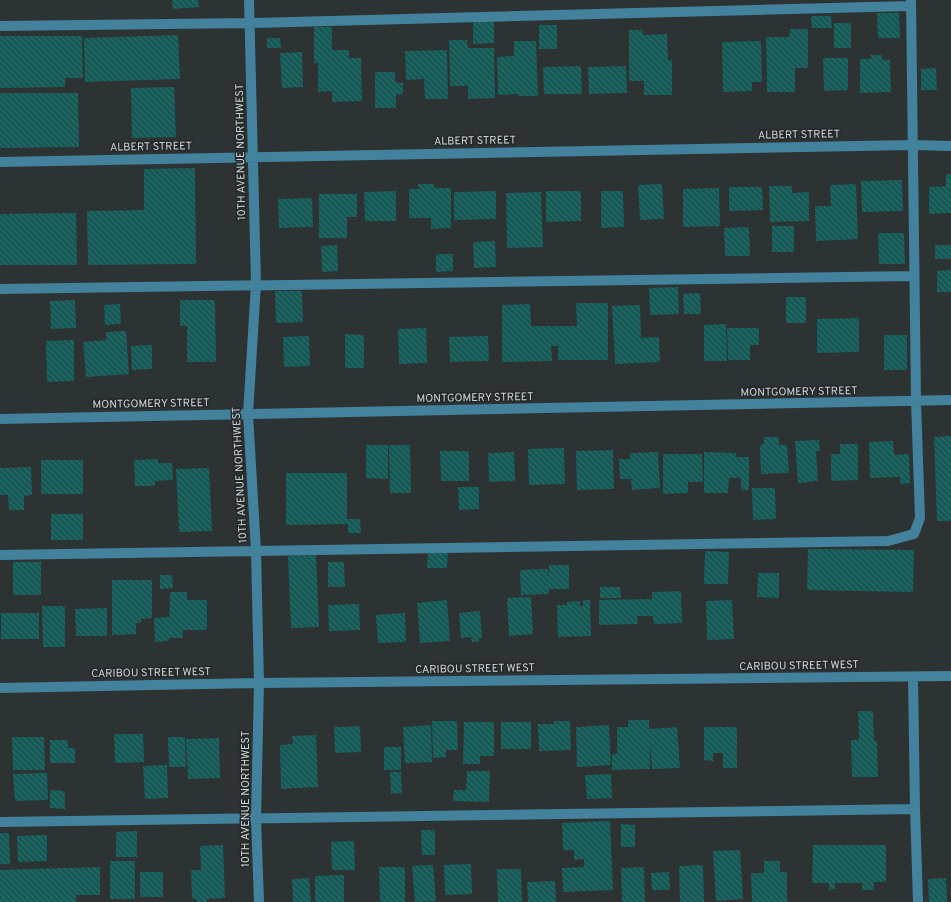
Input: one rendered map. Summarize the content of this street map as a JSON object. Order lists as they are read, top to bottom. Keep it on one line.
{"streets":{"street":["ALBERT STREET","10TH AVENUE NORTHWEST","MONTGOMERY STREET","CARIBOU STREET WEST"]},"crossings":[["ALBERT STREET","10TH AVENUE NORTHWEST"],["10TH AVENUE NORTHWEST","MONTGOMERY STREET"],["10TH AVENUE NORTHWEST","CARIBOU STREET WEST"]]}
